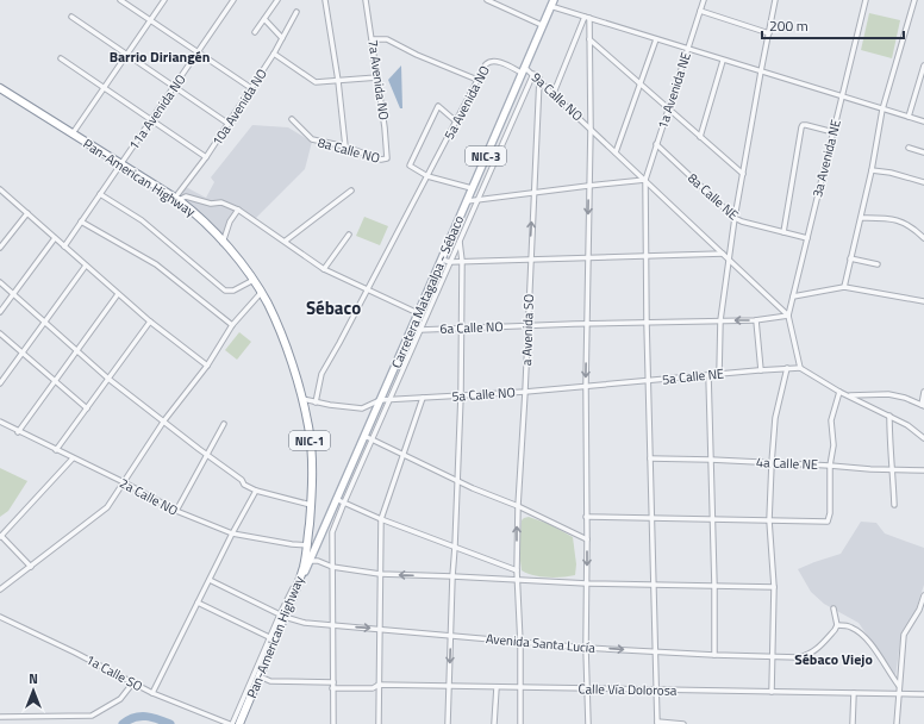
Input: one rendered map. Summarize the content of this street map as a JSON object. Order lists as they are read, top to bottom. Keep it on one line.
{"streets":{"highway":["Pan-American Highway","NIC-1"],"main road":["NIC-3","Carretera Matagalpa - Sébaco"],"street":["7a Avenida NO","1a Avenida NE","9a Calle NO","5a Avenida NO","10a Avenida NO","11a Avenida NO","8a Calle NO","3a Avenida NE","8a Calle NE","6a Calle NO","a Avenida SO","5a Calle NE","5a Calle NO","4a Calle NE","2a Calle NO","Avenida Santa Lucía","1a Calle SO","Calle Vía Dolorosa"]},"crossings":[["7a Avenida NO","8a Calle NO"],["1a Avenida NE","9a Calle NO"],["1a Avenida NE","8a Calle NE"],["1a Avenida NE","6a Calle NO"],["1a Avenida NE","5a Calle NE"],["1a Avenida NE","4a Calle NE"],["1a Avenida NE","Avenida Santa Lucía"],["9a Calle NO","5a Avenida NO"],["9a Calle NO","3a Avenida NE"],["9a Calle NO","Carretera Matagalpa - Sébaco"],["9a Calle NO","6a Calle NO"],["9a Calle NO","a Avenida SO"],["5a Avenida NO","Carretera Matagalpa - Sébaco"],["5a Avenida NO","5a Calle NO"],["10a Avenida NO","Pan-American Highway"],["11a Avenida NO","Pan-American Highway"],["3a Avenida NE","8a Calle NE"],["3a Avenida NE","6a Calle NO"],["Pan-American Highway","Carretera Matagalpa - Sébaco"],["Pan-American Highway","5a Calle NO"],["Pan-American Highway","2a Calle NO"],["Pan-American Highway","Avenida Santa Lucía"],["Pan-American Highway","Calle Vía Dolorosa"],["Carretera Matagalpa - Sébaco","6a Calle NO"],["Carretera Matagalpa - Sébaco","5a Calle NO"],["6a Calle NO","a Avenida SO"],["a Avenida SO","5a Calle NO"],["a Avenida SO","Avenida Santa Lucía"],["a Avenida SO","Calle Vía Dolorosa"],["5a Calle NE","5a Calle NO"]],"districts":["Barrio Diriangén","Sébaco","Sébaco Viejo"],"scale_bar":"200 m","north":"top"}
